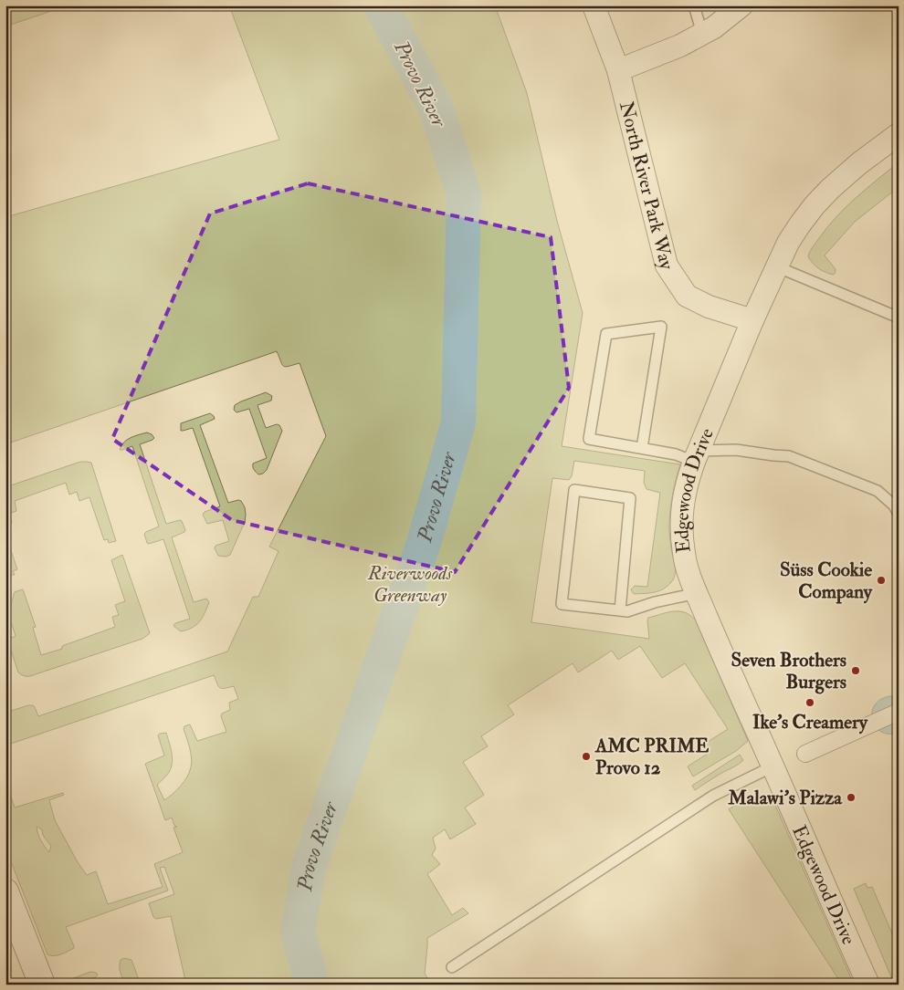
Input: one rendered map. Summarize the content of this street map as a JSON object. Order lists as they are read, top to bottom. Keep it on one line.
{"streets":{"street":["North River Park Way","Edgewood Drive"]},"crossings":[["North River Park Way","Edgewood Drive"]],"water":["Provo River"],"parks":["Riverwoods Greenway"],"places":["Süss Cookie Company","Seven Brothers Burgers","Ike's Creamery","AMC PRIME Provo 12","Malawi's Pizza"]}
